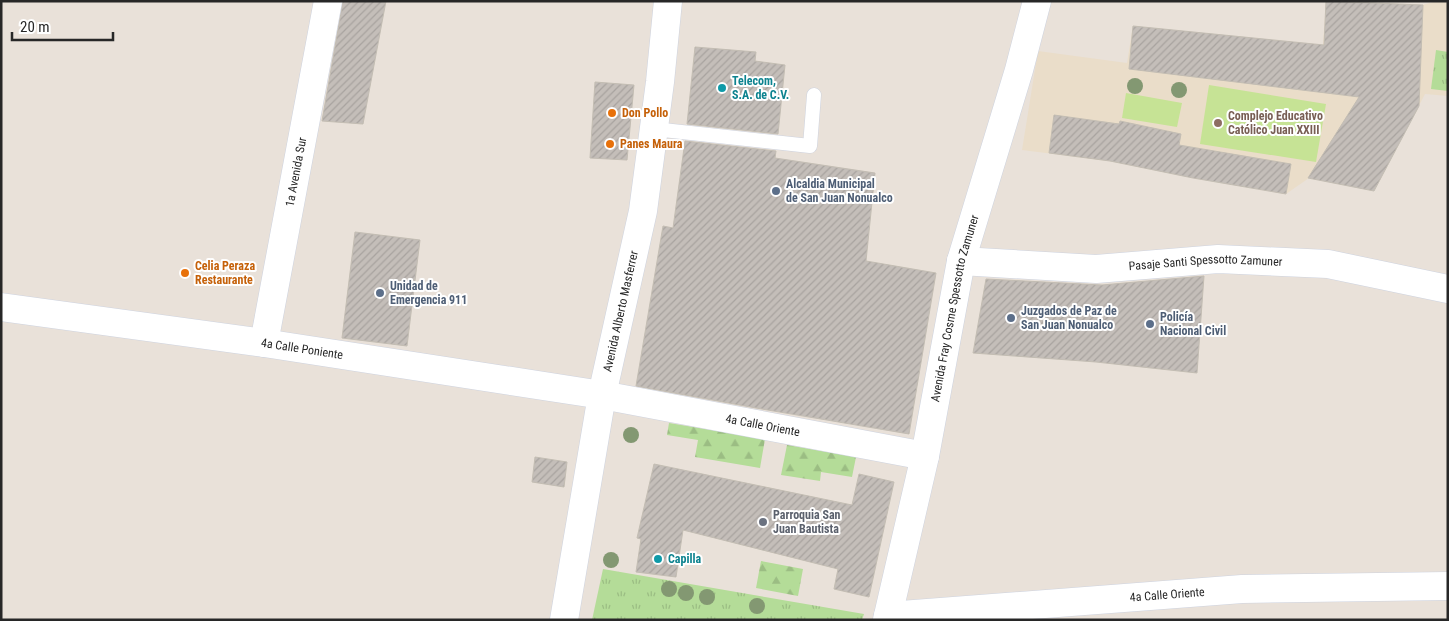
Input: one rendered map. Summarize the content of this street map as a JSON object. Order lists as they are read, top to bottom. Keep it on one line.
{"streets":{"street":["1a Avenida Sur","Pasaje Santi Spessotto Zamuner","Avenida Fray Cosme Spessotto Zamuner","Avenida Alberto Masferrer","4a Calle Poniente","4a Calle Oriente"]},"crossings":[["1a Avenida Sur","4a Calle Poniente"],["Pasaje Santi Spessotto Zamuner","Avenida Fray Cosme Spessotto Zamuner"],["Avenida Fray Cosme Spessotto Zamuner","4a Calle Oriente"],["Avenida Alberto Masferrer","4a Calle Poniente"],["Avenida Alberto Masferrer","4a Calle Oriente"],["4a Calle Poniente","4a Calle Oriente"]],"places":["Telecom, S.A. de C.V.","Don Pollo","Complejo Educativo Católico Juan XXIII","Panes Maura","Alcaldia Municipal de San Juan Nonualco","Celia Peraza Restaurante","Unidad de Emergencia 911","Juzgados de Paz de San Juan Nonualco","Policía Nacional Civil","Parroquia San Juan Bautista","Capilla"],"scale_bar":"20 m"}
